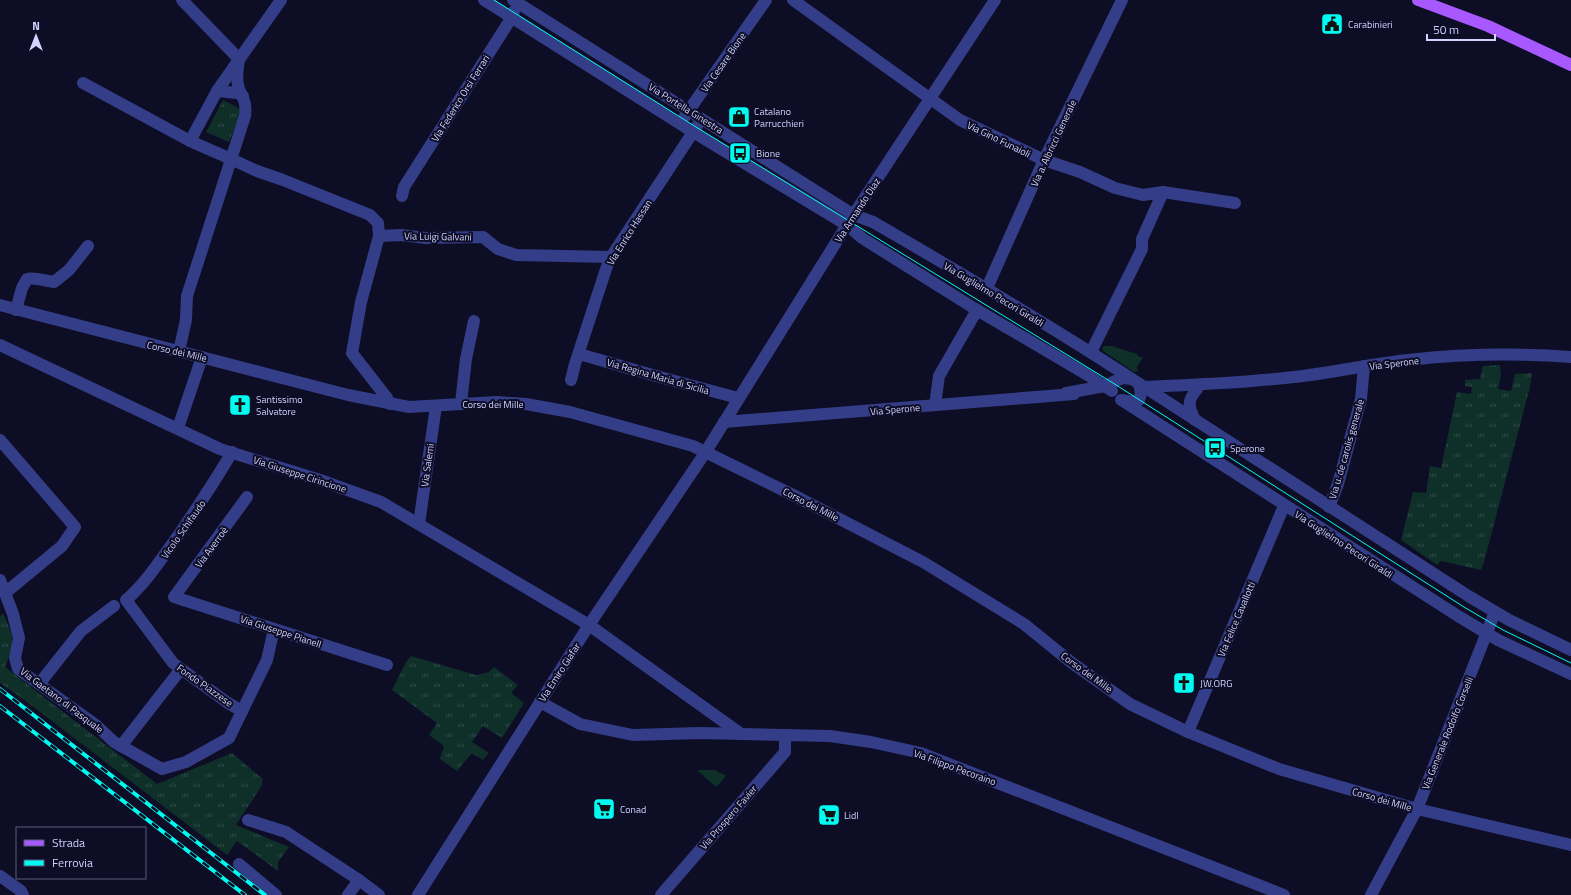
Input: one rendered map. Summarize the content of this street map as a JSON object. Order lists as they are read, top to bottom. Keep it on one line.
{"streets":{"street":["Via Cesare Bione","Via Federico Orsi Ferrari","Via Portella Ginestra","Via Gino Funaioli","Via a. Albricci Generale","Via Armando Diaz","Via Enrico Hassan","Via Luigi Galvani","Via Guglielmo Pecori Giraldi","Corso dei Mille","Via Sperone","Via Regina Maria di Sicilia","Via u. de carolis generale","Via Salemi","Via Giuseppe Cirincione","Vicolo Schifaudo","Via Averroè","Via Felice Cavallotti","Via Giuseppe Pianell","Via Emiro Giafar","Fondo Piazzese","Via Gaetano di Pasquale","Via Generale Rodolfo Corselli","Via Filippo Pecoraino","Via Prospero Favier"]},"crossings":[["Via Cesare Bione","Via Portella Ginestra"],["Via Federico Orsi Ferrari","Via Portella Ginestra"],["Via Portella Ginestra","Via Armando Diaz"],["Via Portella Ginestra","Via Enrico Hassan"],["Via Portella Ginestra","Via Guglielmo Pecori Giraldi"],["Via Gino Funaioli","Via a. Albricci Generale"],["Via Gino Funaioli","Via Armando Diaz"],["Via a. Albricci Generale","Via Guglielmo Pecori Giraldi"],["Via Armando Diaz","Via Guglielmo Pecori Giraldi"],["Via Armando Diaz","Corso dei Mille"],["Via Armando Diaz","Via Sperone"],["Via Armando Diaz","Via Regina Maria di Sicilia"],["Via Armando Diaz","Via Emiro Giafar"],["Via Enrico Hassan","Via Luigi Galvani"],["Via Enrico Hassan","Via Regina Maria di Sicilia"],["Via Guglielmo Pecori Giraldi","Via Felice Cavallotti"],["Via Guglielmo Pecori Giraldi","Via Generale Rodolfo Corselli"],["Corso dei Mille","Via Salemi"],["Corso dei Mille","Via Felice Cavallotti"],["Corso dei Mille","Via Emiro Giafar"],["Corso dei Mille","Via Generale Rodolfo Corselli"],["Via Sperone","Via u. de carolis generale"],["Via Salemi","Via Giuseppe Cirincione"],["Via Giuseppe Cirincione","Vicolo Schifaudo"],["Via Giuseppe Cirincione","Via Emiro Giafar"],["Via Giuseppe Cirincione","Via Filippo Pecoraino"],["Vicolo Schifaudo","Fondo Piazzese"],["Via Averroè","Via Giuseppe Pianell"],["Via Emiro Giafar","Via Filippo Pecoraino"],["Fondo Piazzese","Via Gaetano di Pasquale"],["Via Filippo Pecoraino","Via Prospero Favier"]],"places":{"public building":["Carabinieri"],"shop":["Catalano Parrucchieri"],"bus stop":["Bione","Sperone"],"church":["Santissimo Salvatore","JW.ORG"],"supermarket":["Conad","Lidl"]},"legend":["Strada","Ferrovia"],"scale_bar":"50 m","north":"top"}
